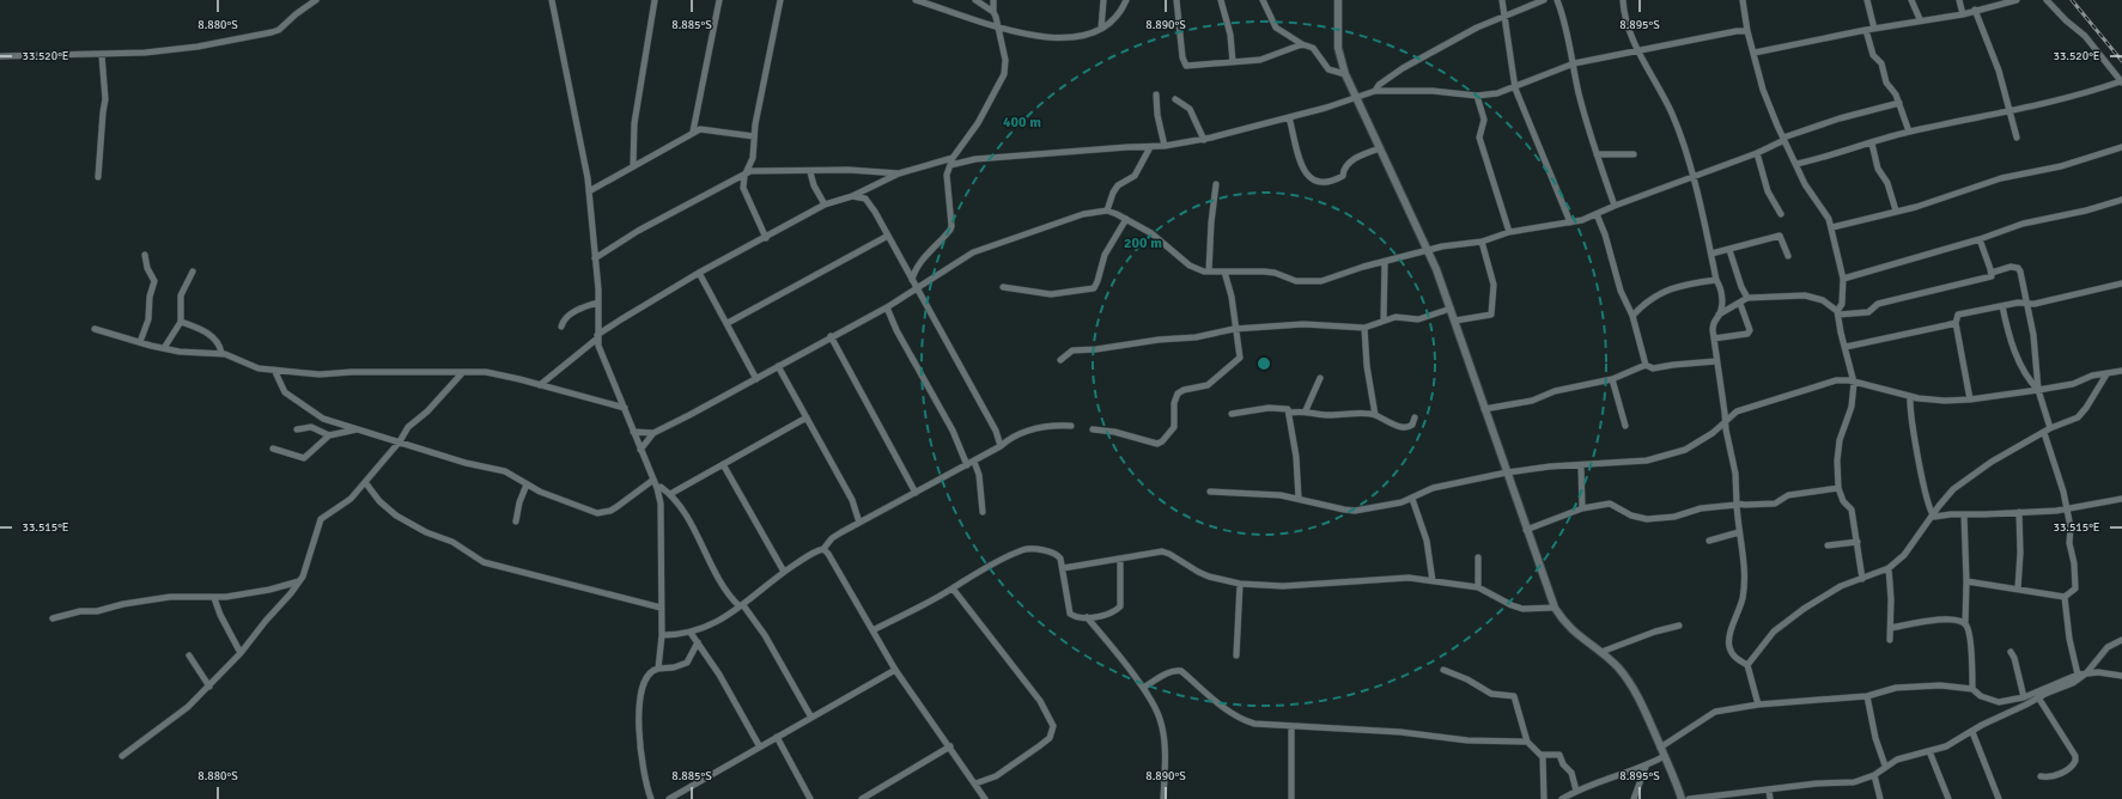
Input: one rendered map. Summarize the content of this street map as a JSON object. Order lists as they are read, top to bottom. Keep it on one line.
{"coordinates":["8.880°S","8.885°S","8.890°S","8.895°S","33.520°E","33.515°E"],"rings":["400 m","200 m"]}
